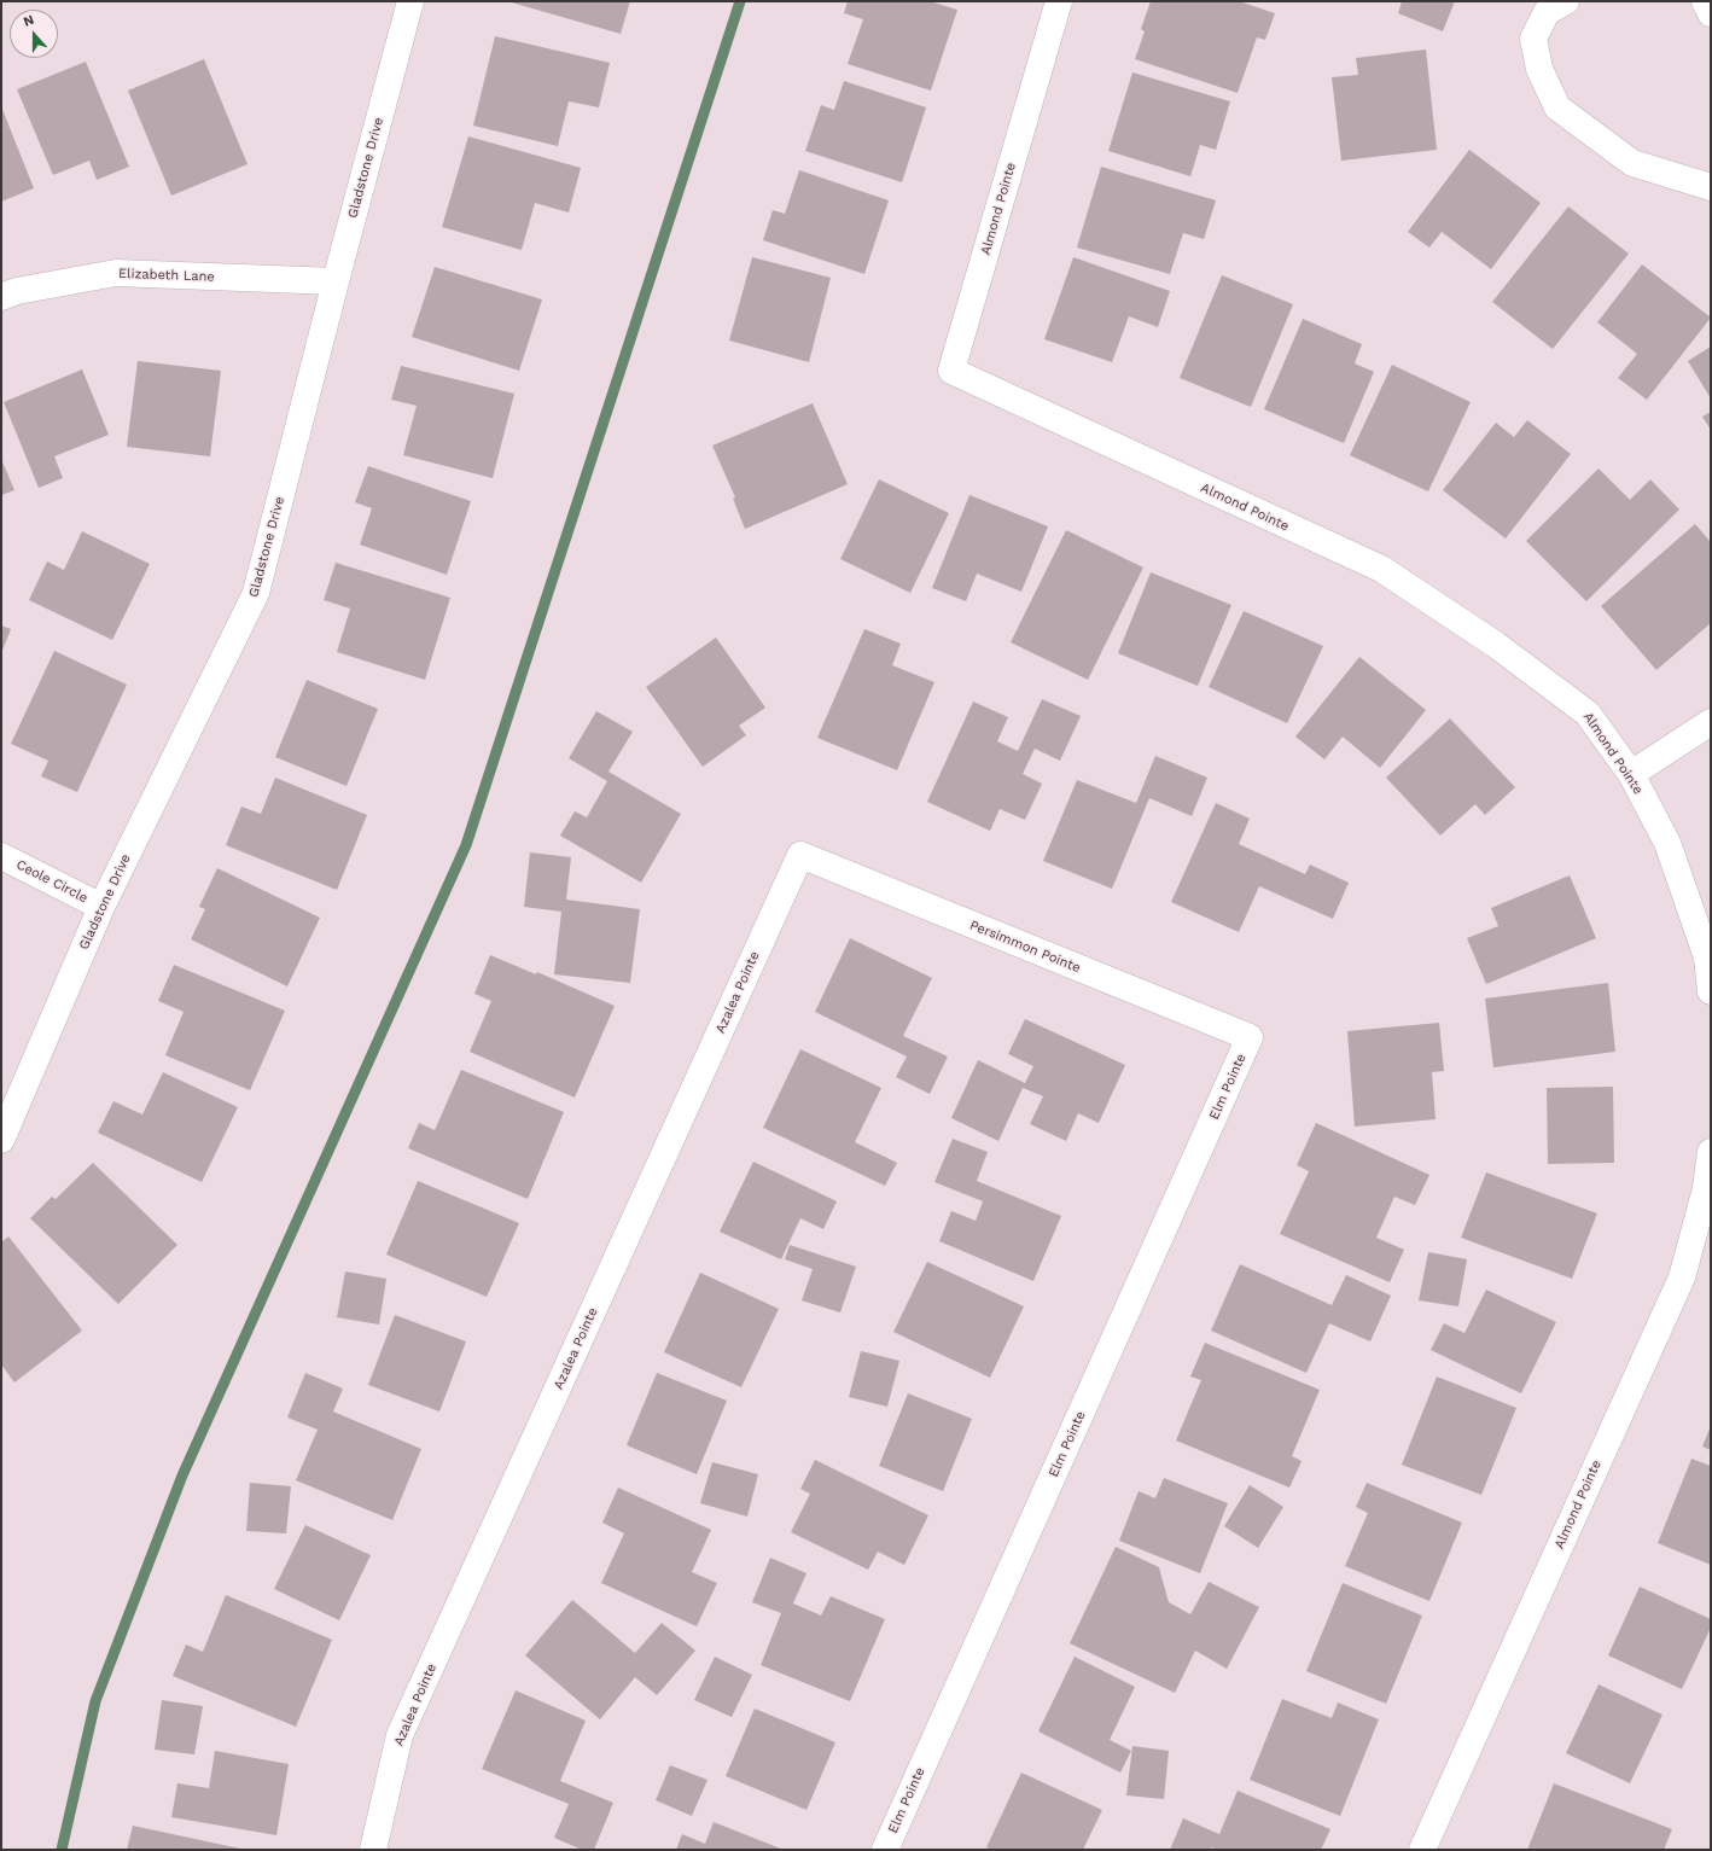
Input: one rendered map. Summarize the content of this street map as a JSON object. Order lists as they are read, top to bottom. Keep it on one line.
{"streets":{"street":["Gladstone Drive","Almond Pointe","Elizabeth Lane","Ceole Circle","Persimmon Pointe","Azalea Pointe","Elm Pointe"]},"crossings":[["Gladstone Drive","Elizabeth Lane"],["Gladstone Drive","Ceole Circle"],["Persimmon Pointe","Azalea Pointe"],["Persimmon Pointe","Elm Pointe"]],"north":"top"}
